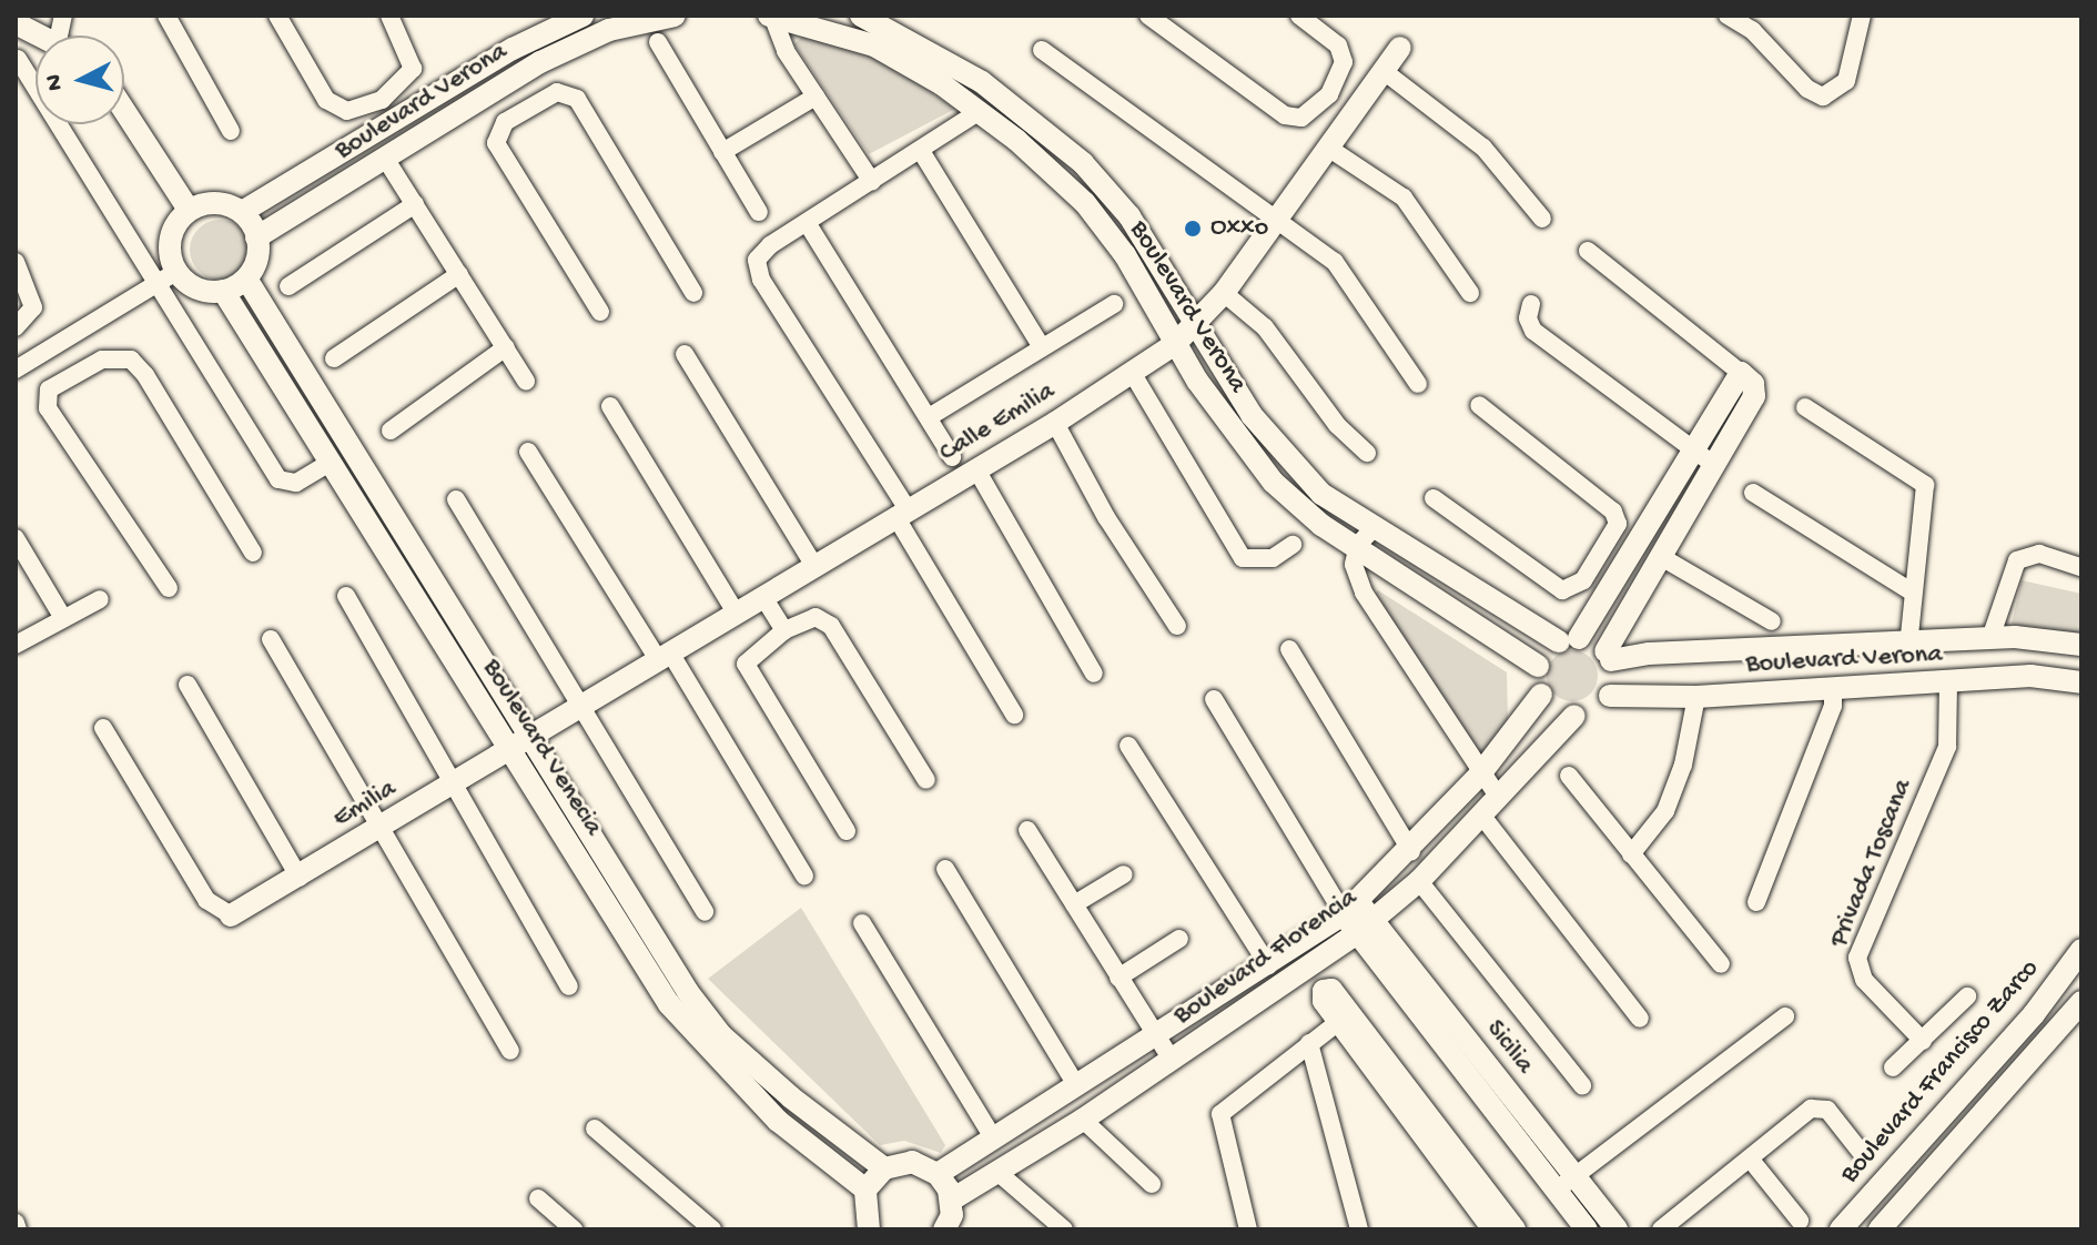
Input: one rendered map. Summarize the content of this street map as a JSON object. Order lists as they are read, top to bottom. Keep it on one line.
{"streets":{"street":["Boulevard Verona","Calle Emilia","Boulevard Venecia","Emilia","Privada Toscana","Boulevard Florencia","Sicilia","Boulevard Francisco Zarco"]},"crossings":[["Boulevard Verona","Calle Emilia"],["Boulevard Verona","Boulevard Venecia"],["Boulevard Verona","Privada Toscana"],["Boulevard Verona","Boulevard Florencia"],["Calle Emilia","Boulevard Venecia"],["Calle Emilia","Emilia"],["Boulevard Venecia","Emilia"],["Boulevard Florencia","Sicilia"]],"places":["Oxxo"],"north":"left"}
